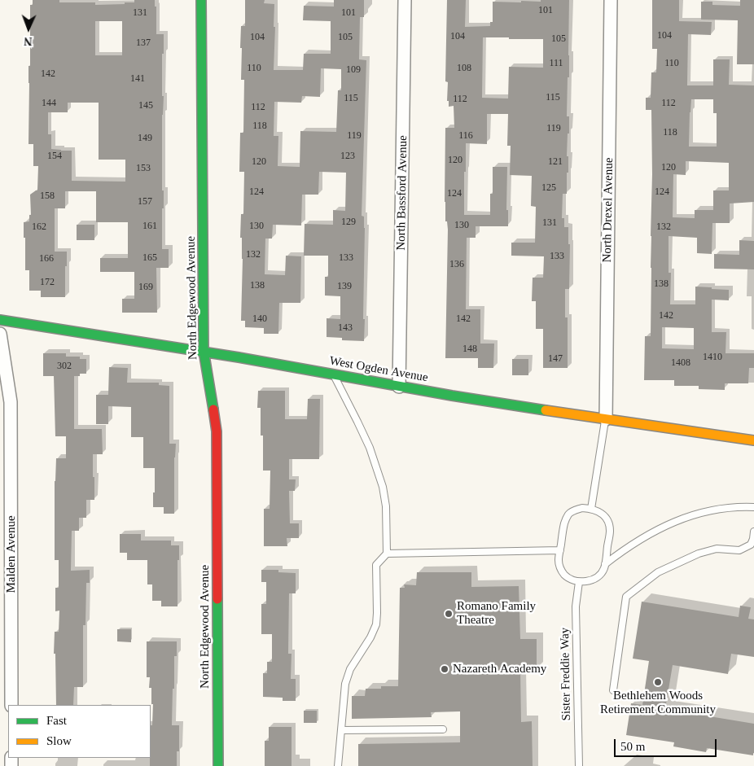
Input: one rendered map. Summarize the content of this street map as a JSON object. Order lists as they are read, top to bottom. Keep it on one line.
{"streets":{"main road":["North Edgewood Avenue","West Ogden Avenue"],"street":["North Bassford Avenue","North Drexel Avenue","Malden Avenue"],"lane":["Sister Freddie Way"]},"crossings":[["North Bassford Avenue","West Ogden Avenue"],["North Drexel Avenue","West Ogden Avenue"],["North Edgewood Avenue","West Ogden Avenue"]],"places":["Romano Family Theatre","Nazareth Academy","Bethlehem Woods Retirement Community"],"house_numbers":["101","131","101","104","104","104","105","105","137","111","110","110","108","109","142","141","115","115","112","144","112","145","112","118","119","118","119","116","149","154","123","120","120","121","120","153","125","124","124","124","158","157","129","131","130","161","130","162","132","132","133","165","133","166","136","172","138","138","139","169","142","140","142","143","148","1410","147","1408","302"],"legend":["Fast","Slow"],"scale_bar":"50 m","north":"bottom"}
